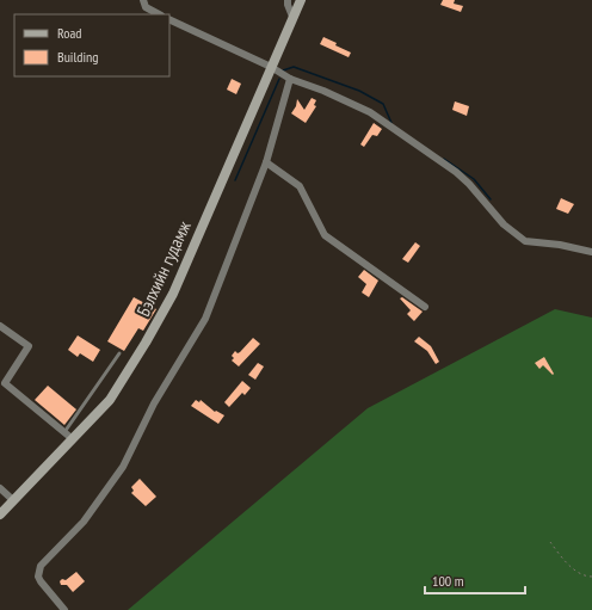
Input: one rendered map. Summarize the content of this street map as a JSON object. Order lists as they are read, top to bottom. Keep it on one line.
{"streets":{"main road":["Бэлхийн гудамж"]},"legend":["Road","Building"],"scale_bar":"100 m"}
